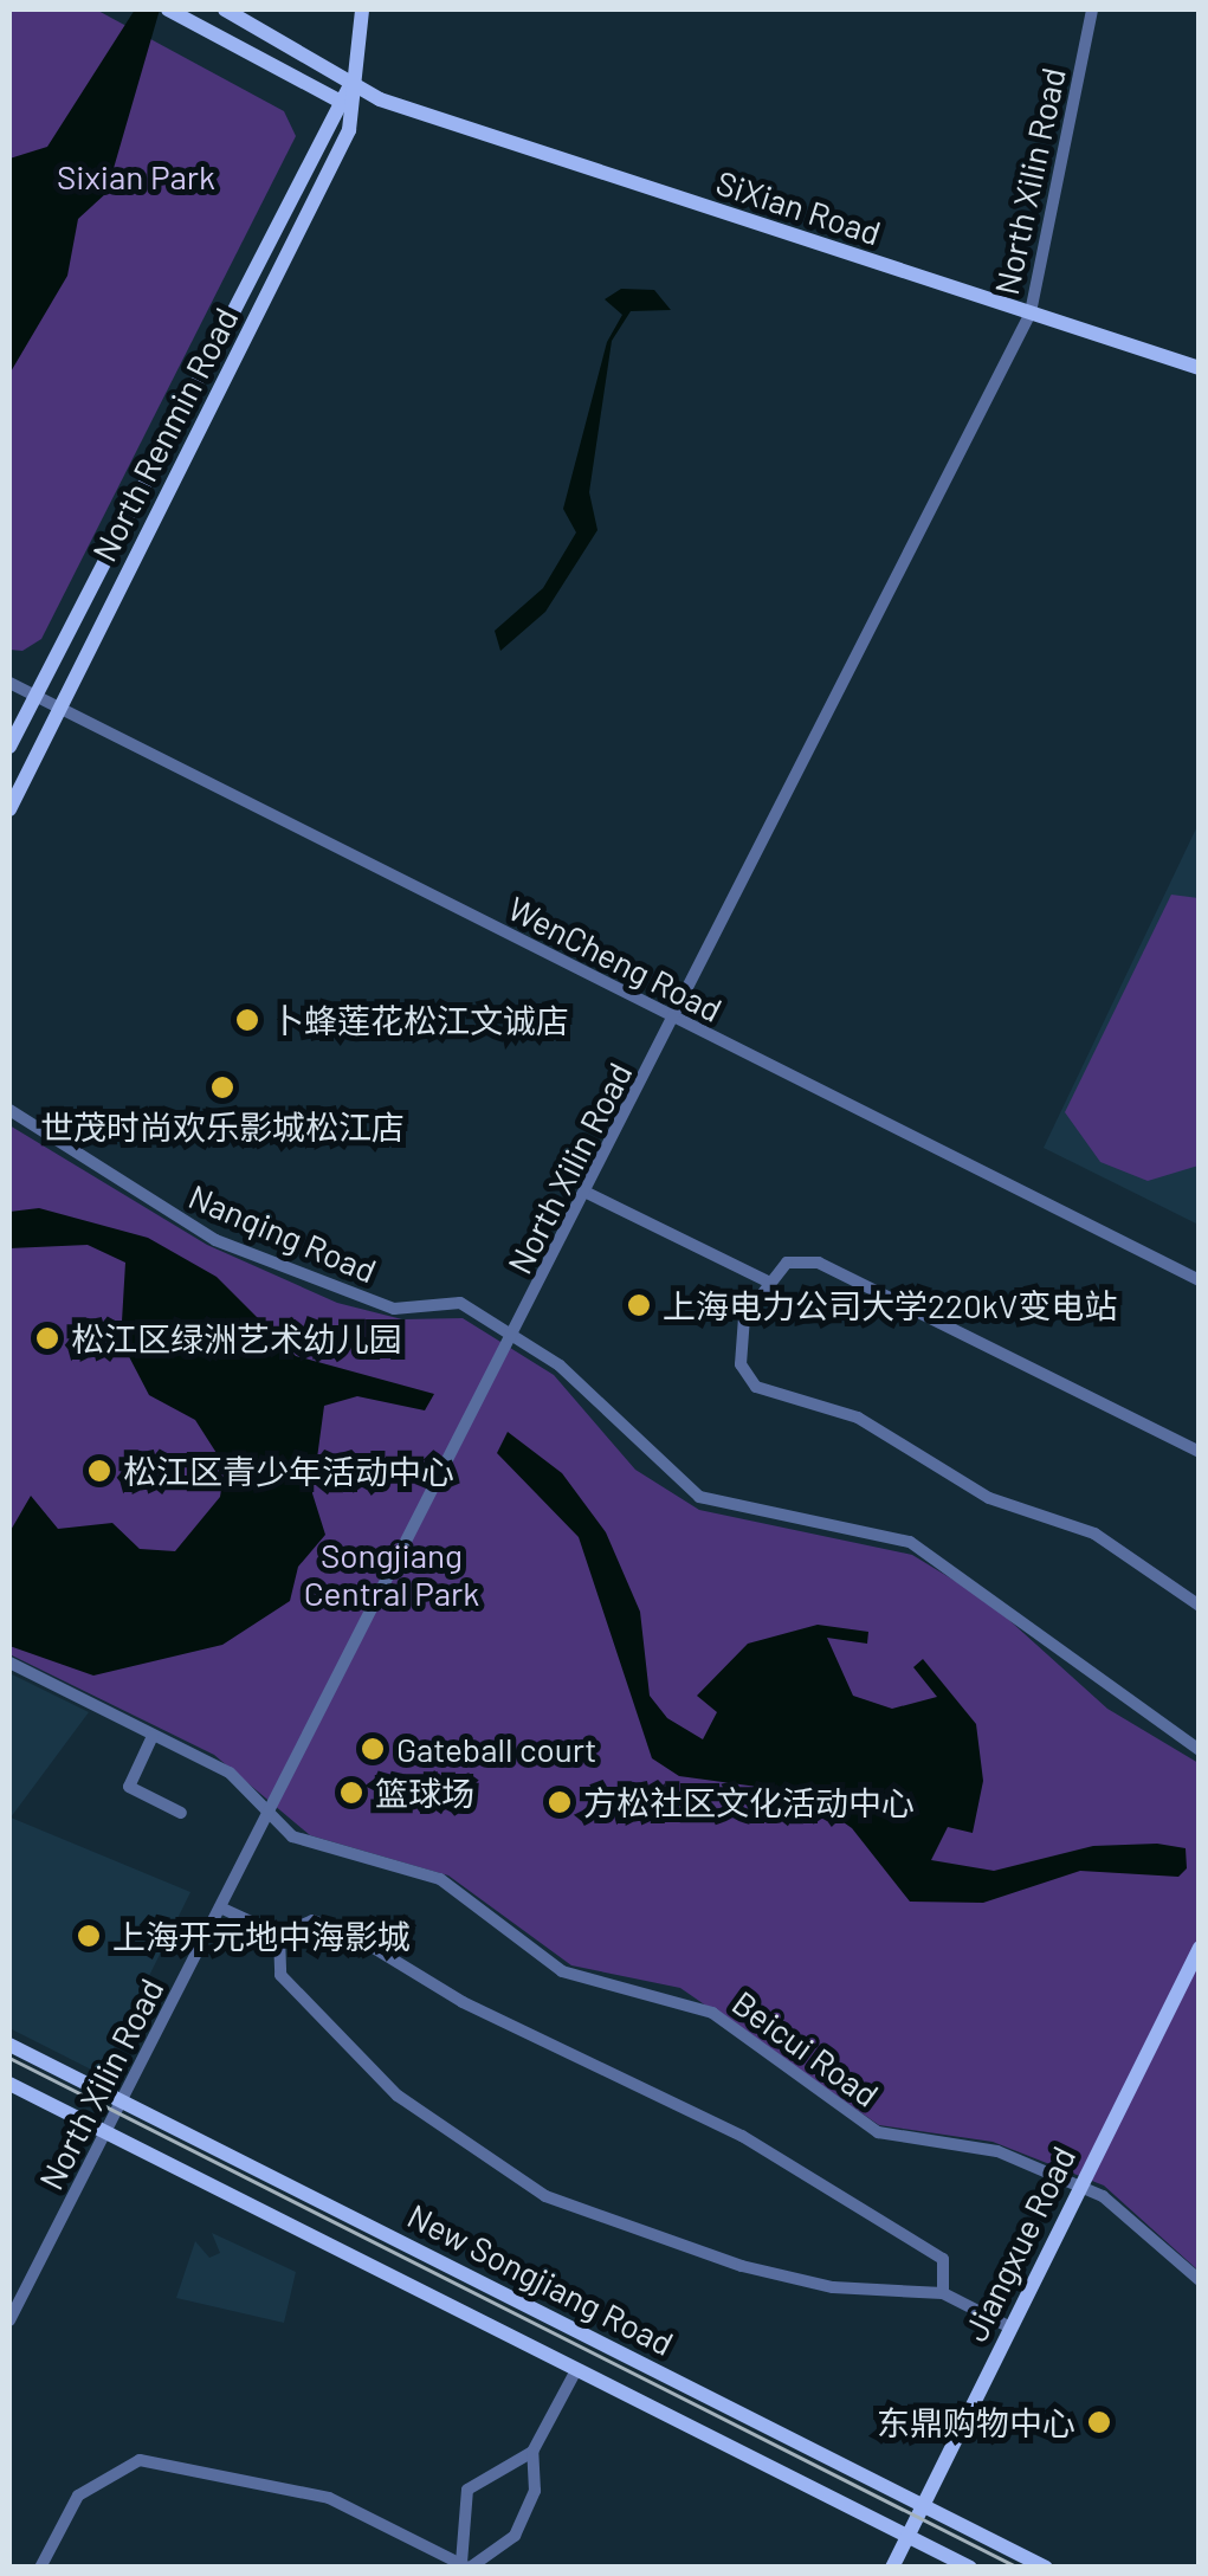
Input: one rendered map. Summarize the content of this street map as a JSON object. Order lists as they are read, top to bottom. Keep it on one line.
{"streets":{"main road":["SiXian Road","North Renmin Road","Jiangxue Road","New Songjiang Road"],"street":["North Xilin Road","WenCheng Road","Nanqing Road","Beicui Road"]},"crossings":[["North Xilin Road","SiXian Road"],["North Xilin Road","WenCheng Road"],["North Xilin Road","Nanqing Road"],["North Xilin Road","Beicui Road"],["North Xilin Road","New Songjiang Road"],["North Renmin Road","WenCheng Road"],["Beicui Road","Jiangxue Road"],["Jiangxue Road","New Songjiang Road"]],"parks":["Sixian Park","Songjiang Central Park"],"places":["卜蜂莲花松江文诚店","世茂时尚欢乐影城松江店","上海电力公司大学220kV变电站","松江区绿洲艺术幼儿园","松江区青少年活动中心","Gateball court","篮球场","方松社区文化活动中心","上海开元地中海影城","东鼎购物中心"]}
